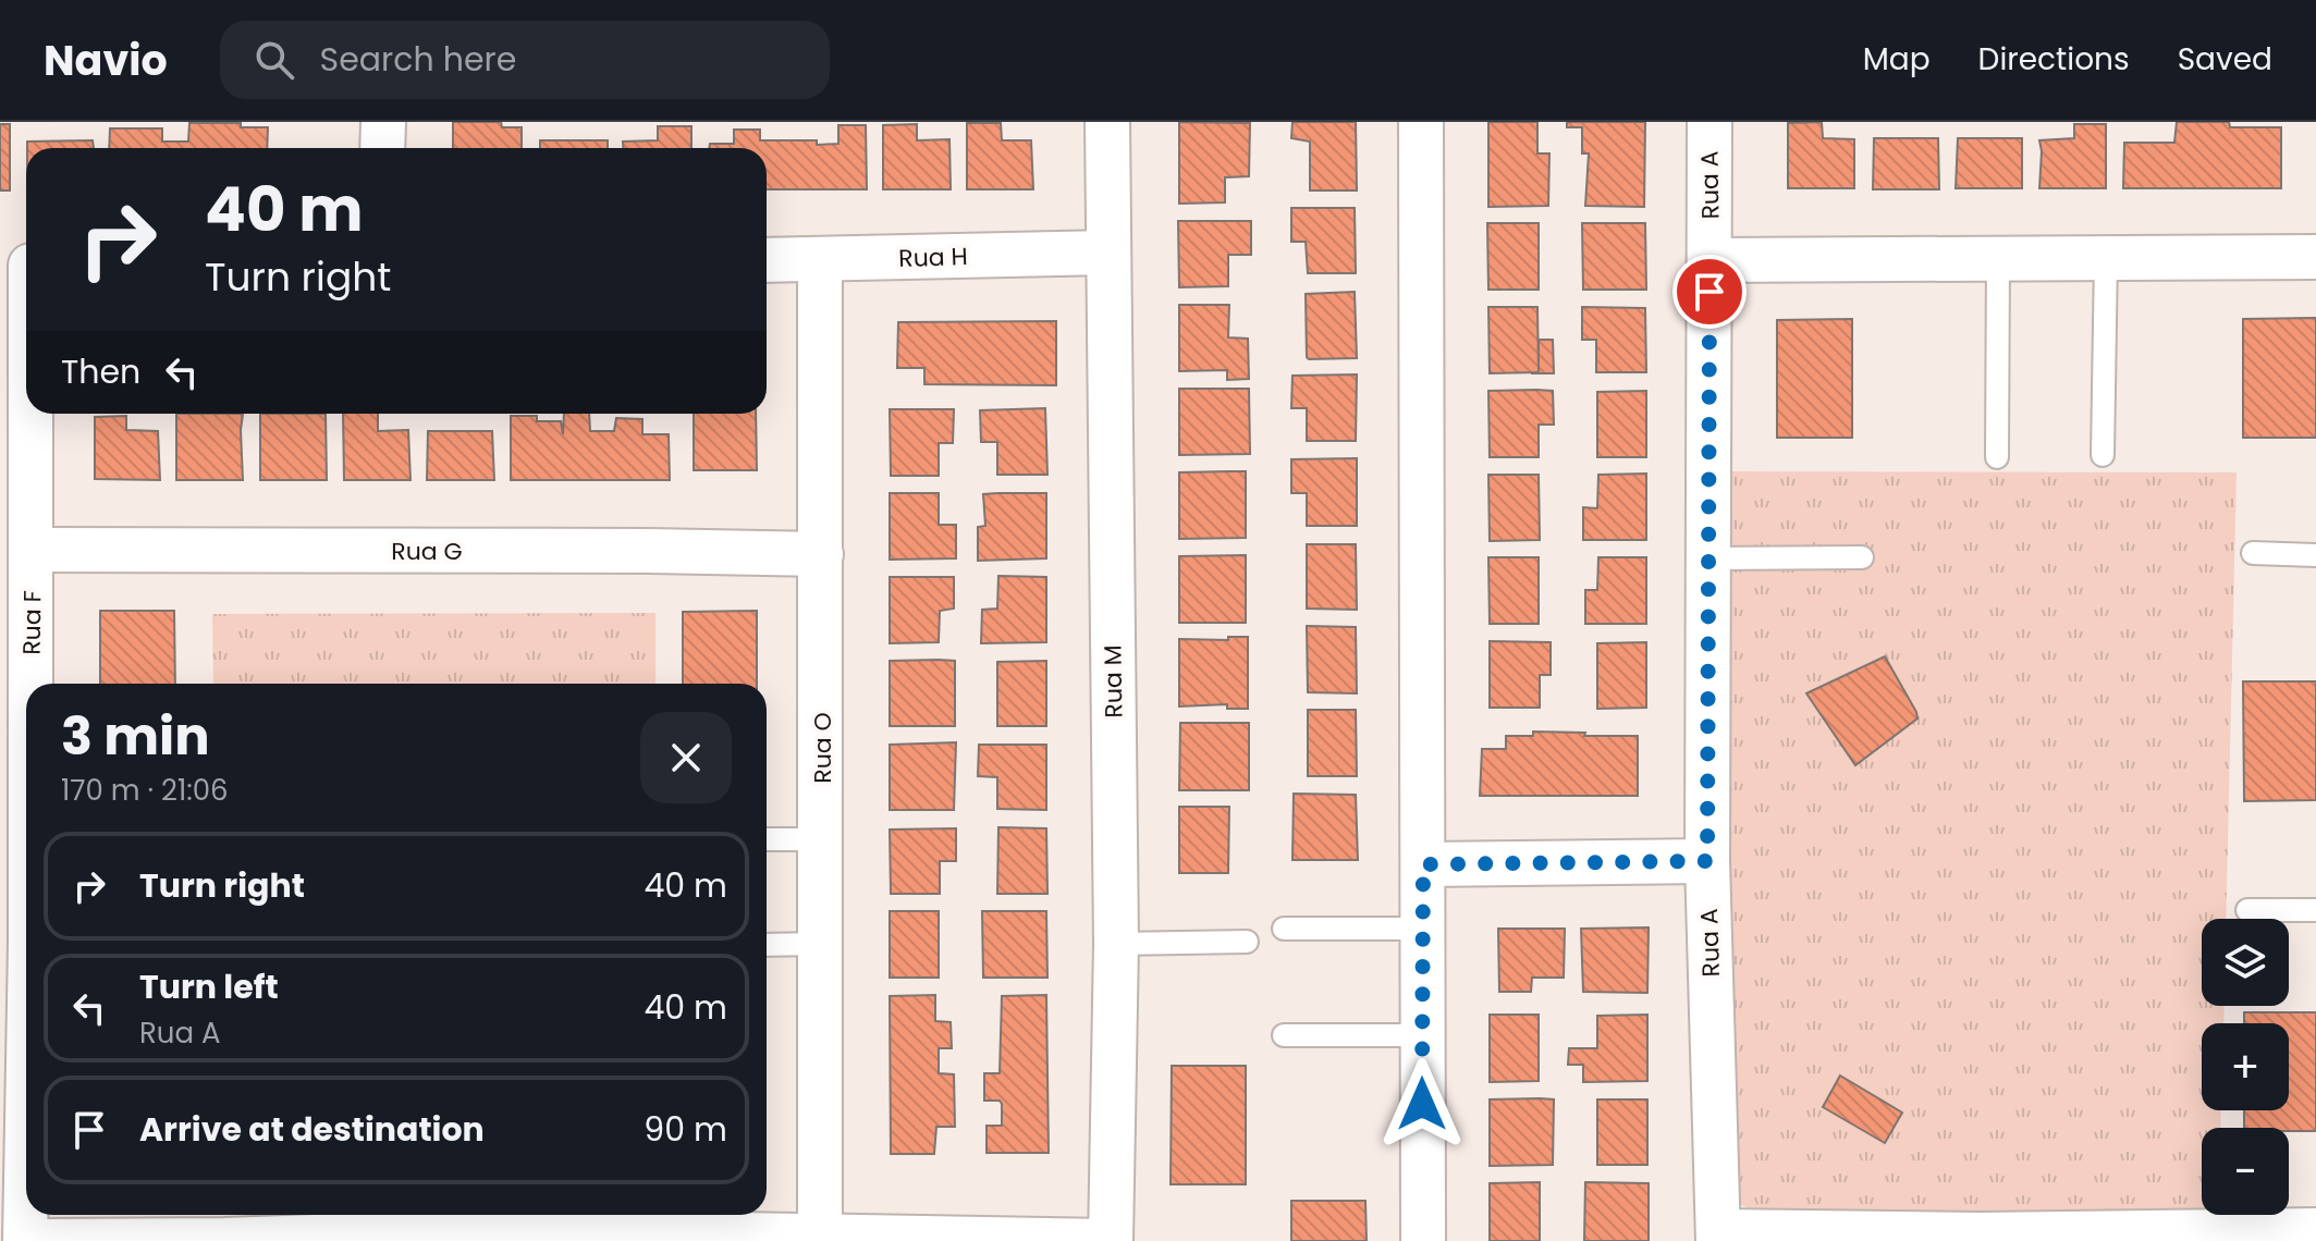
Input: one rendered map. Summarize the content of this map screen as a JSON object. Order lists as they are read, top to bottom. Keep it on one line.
{"streets":{"street":["Rua A","Rua H","Rua G","Rua F","Rua M","Rua O"]},"crossings":[["Rua H","Rua M"],["Rua H","Rua O"],["Rua G","Rua F"],["Rua G","Rua O"]],"page":{"header":"Navio","search":"Search here","nav":["Map","Directions","Saved"],"turn":["40 m","Turn right"],"then":"Then","heading":["3 min","170 m · 21:06"],"list":[{"name":"Turn right","value":"40 m"},{"name":"Turn left","note":"Rua A","value":"40 m"},{"name":"Arrive at destination","value":"90 m"}],"map_buttons":["+","−"]}}
